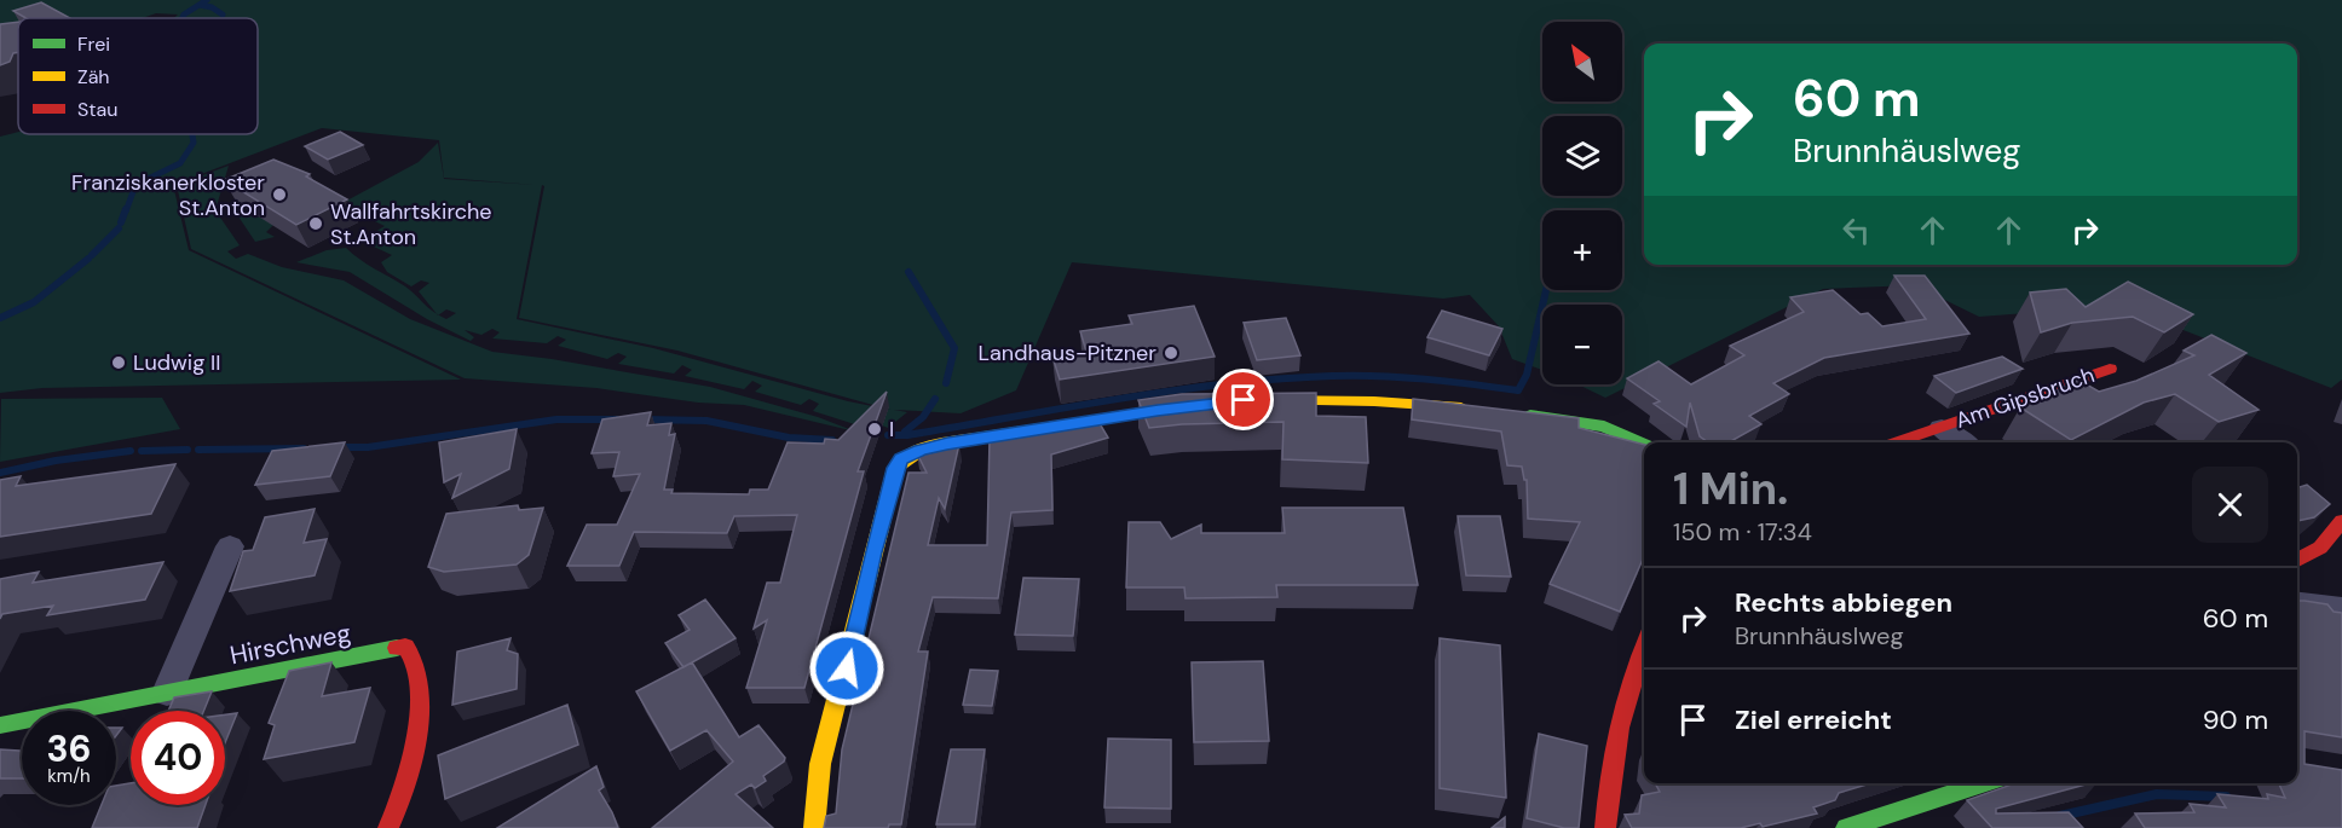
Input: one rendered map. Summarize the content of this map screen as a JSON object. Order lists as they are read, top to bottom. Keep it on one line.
{"streets":{"street":["Am Gipsbruch","Hirschweg"]},"places":["Franziskanerkloster St.Anton","Wallfahrtskirche St.Anton","Landhaus-Pitzner","Ludwig II","I"],"legend":["Frei","Zäh","Stau"],"north":"top left","page":{"map_buttons":["+","−"],"turn":["60 m","Brunnhäuslweg"],"heading":["1 Min.","150 m · 17:34"],"list":[{"name":"Rechts abbiegen","note":"Brunnhäuslweg","value":"60 m"},{"name":"Ziel erreicht","value":"90 m"}],"speed":"36 km/h","limit":"40"}}
